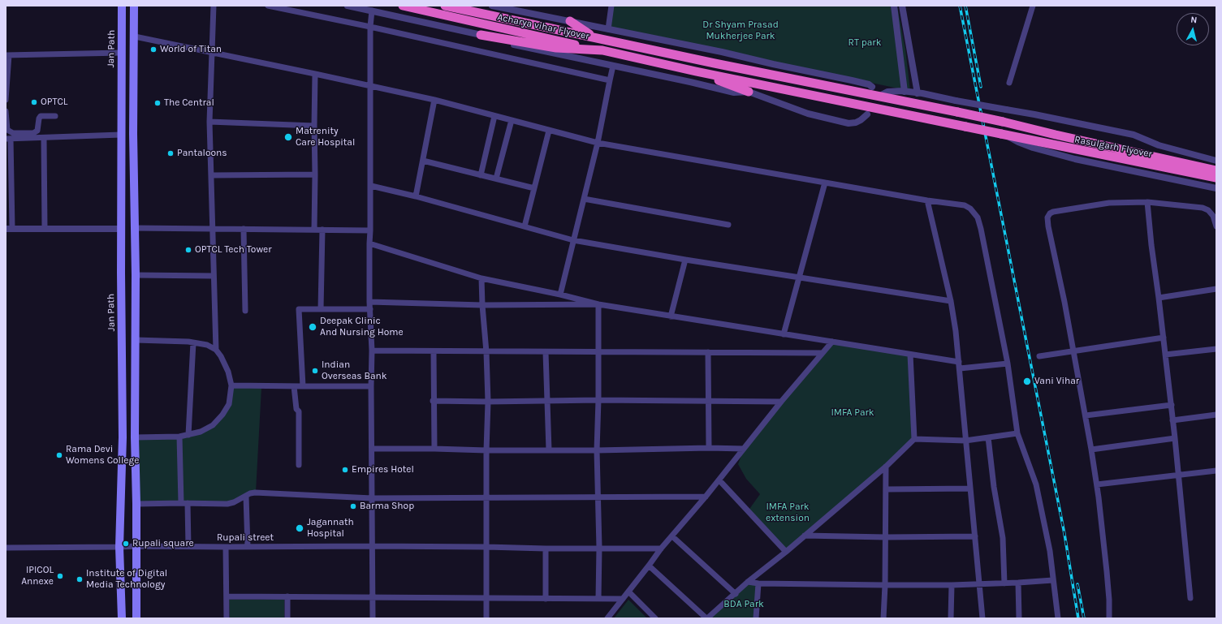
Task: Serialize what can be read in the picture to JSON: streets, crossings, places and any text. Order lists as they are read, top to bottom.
{
  "streets": {
    "highway": ["Acharya vihar Flyover", "Rasulgarh Flyover"],
    "main road": ["Jan Path"],
    "street": ["Rupali street"]
  },
  "crossings": [
    ["Acharya vihar Flyover", "Rasulgarh Flyover"],
    ["Jan Path", "Rupali street"]
  ],
  "parks": [
    "Dr Shyam Prasad Mukherjee Park",
    "RT park",
    "IMFA Park",
    "IMFA Park extension",
    "BDA Park"
  ],
  "places": [
    "World of Titan",
    "OPTCL",
    "The Central",
    "Matrenity Care Hospital",
    "Pantaloons",
    "OPTCL Tech Tower",
    "Deepak Clinic And Nursing Home",
    "Indian Overseas Bank",
    "Vani Vihar",
    "Rama Devi Womens College",
    "Empires Hotel",
    "Barma Shop",
    "Jagannath Hospital",
    "Rupali square",
    "IPICOL Annexe",
    "Institute of Digital Media Technology"
  ],
  "north": "top"
}
